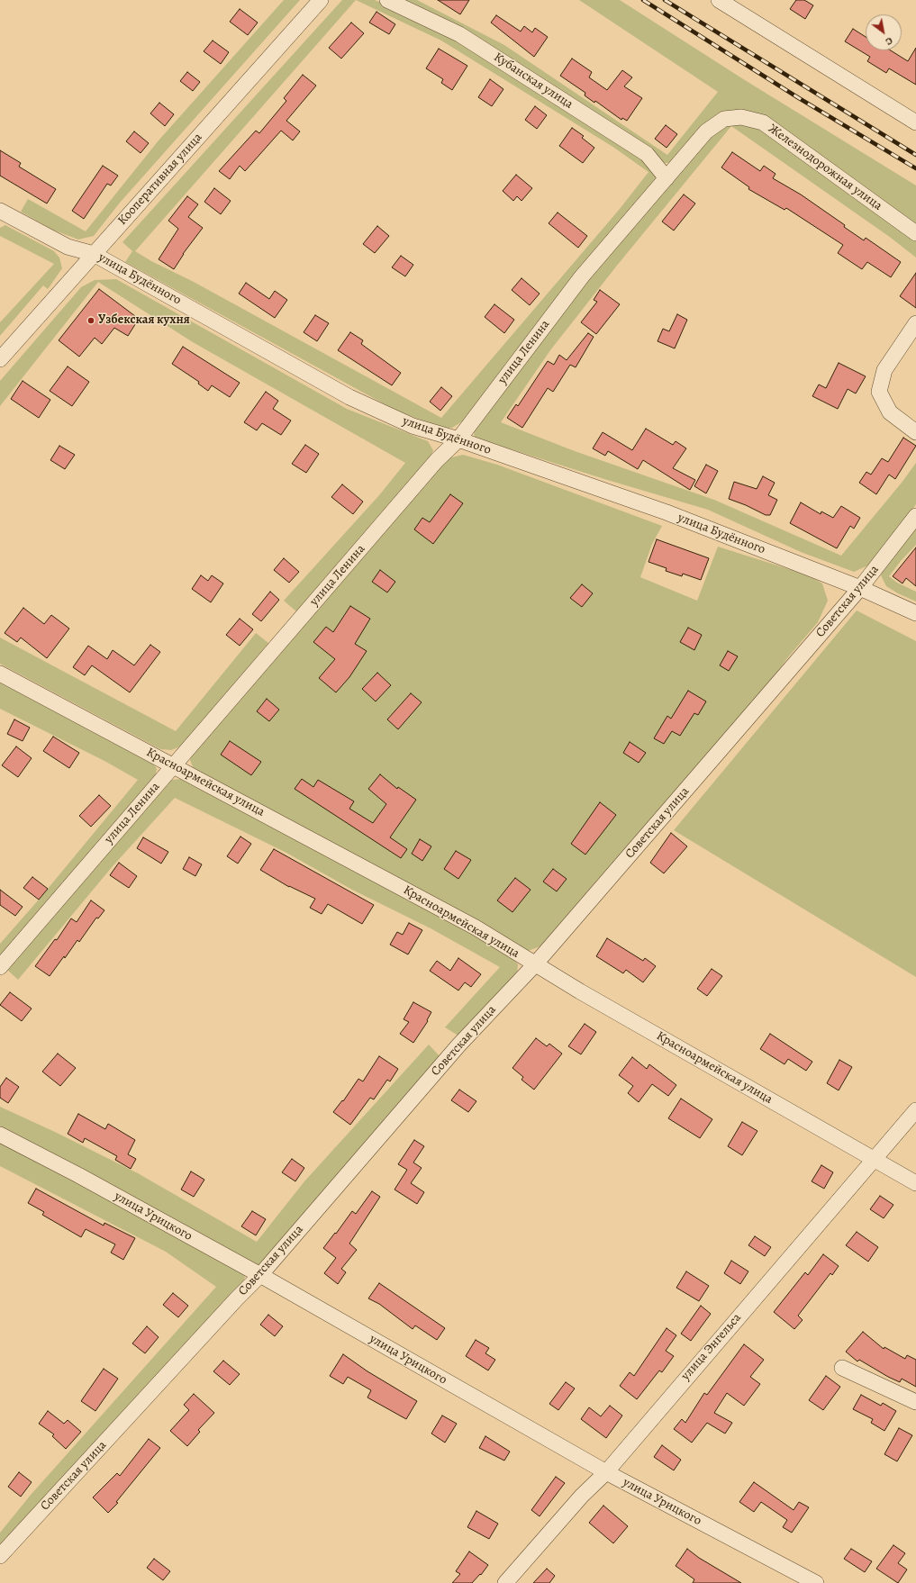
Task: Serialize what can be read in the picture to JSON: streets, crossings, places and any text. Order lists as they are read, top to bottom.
{
  "streets": {
    "street": [
      "Кубанская улица",
      "Железнодорожная улица",
      "Кооперативная улица",
      "улица Будённого",
      "улица Ленина",
      "Советская улица",
      "Красноармейская улица",
      "улица Урицкого",
      "улица Энгельса"
    ]
  },
  "crossings": [
    ["Кубанская улица", "Железнодорожная улица"],
    ["Кубанская улица", "улица Ленина"],
    ["Железнодорожная улица", "улица Ленина"],
    ["Кооперативная улица", "улица Будённого"],
    ["улица Будённого", "улица Ленина"],
    ["улица Будённого", "Советская улица"],
    ["улица Ленина", "Красноармейская улица"],
    ["Советская улица", "Красноармейская улица"],
    ["Советская улица", "улица Урицкого"],
    ["Красноармейская улица", "улица Энгельса"],
    ["улица Урицкого", "улица Энгельса"]
  ],
  "places": ["Узбекская кухня"],
  "north": "bottom right"
}
